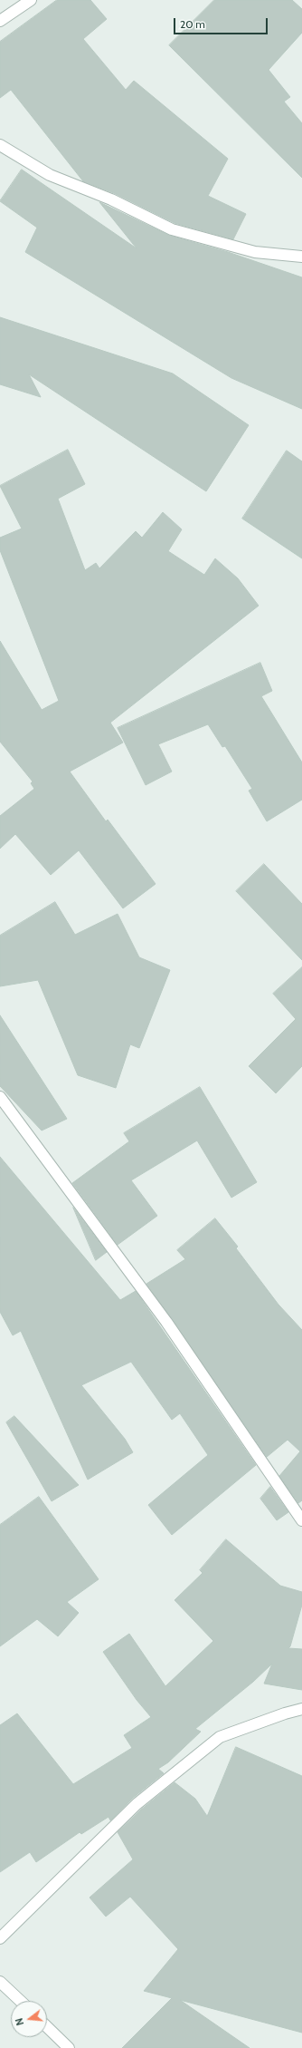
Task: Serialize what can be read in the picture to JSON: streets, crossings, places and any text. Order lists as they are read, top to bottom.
{
  "scale_bar": "20 m",
  "north": "left"
}
